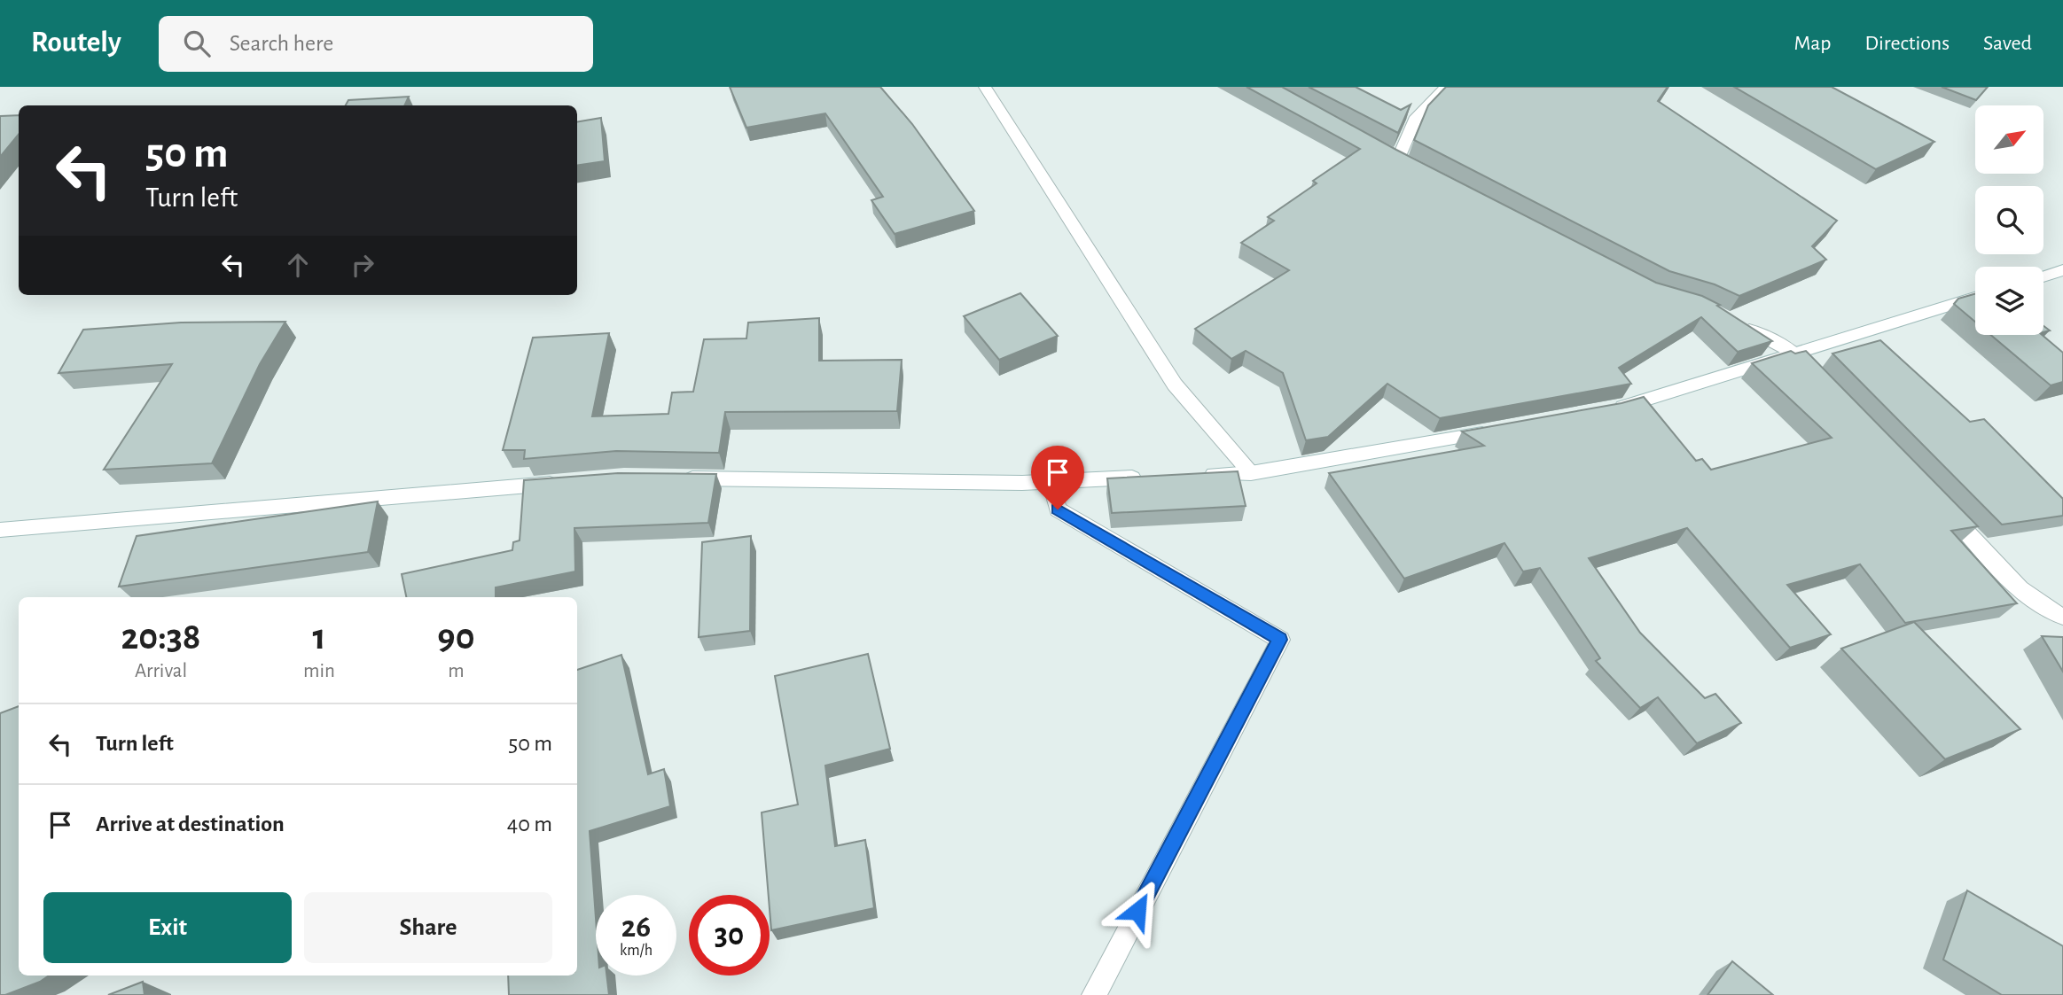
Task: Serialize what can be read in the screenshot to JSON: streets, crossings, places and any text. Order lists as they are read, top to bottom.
{
  "north": "top right",
  "page": {
    "header": "Routely",
    "search": "Search here",
    "nav": ["Map", "Directions", "Saved"],
    "turn": ["50 m", "Turn left"],
    "eta": [
      "20:38",
      "Arrival",
      "1",
      "min",
      "90",
      "m"
    ],
    "list": [
      {
        "name": "Turn left",
        "value": "50 m"
      },
      {
        "name": "Arrive at destination",
        "value": "40 m"
      }
    ],
    "buttons": ["Exit", "Share"],
    "speed": "26 km/h",
    "limit": "30"
  }
}
